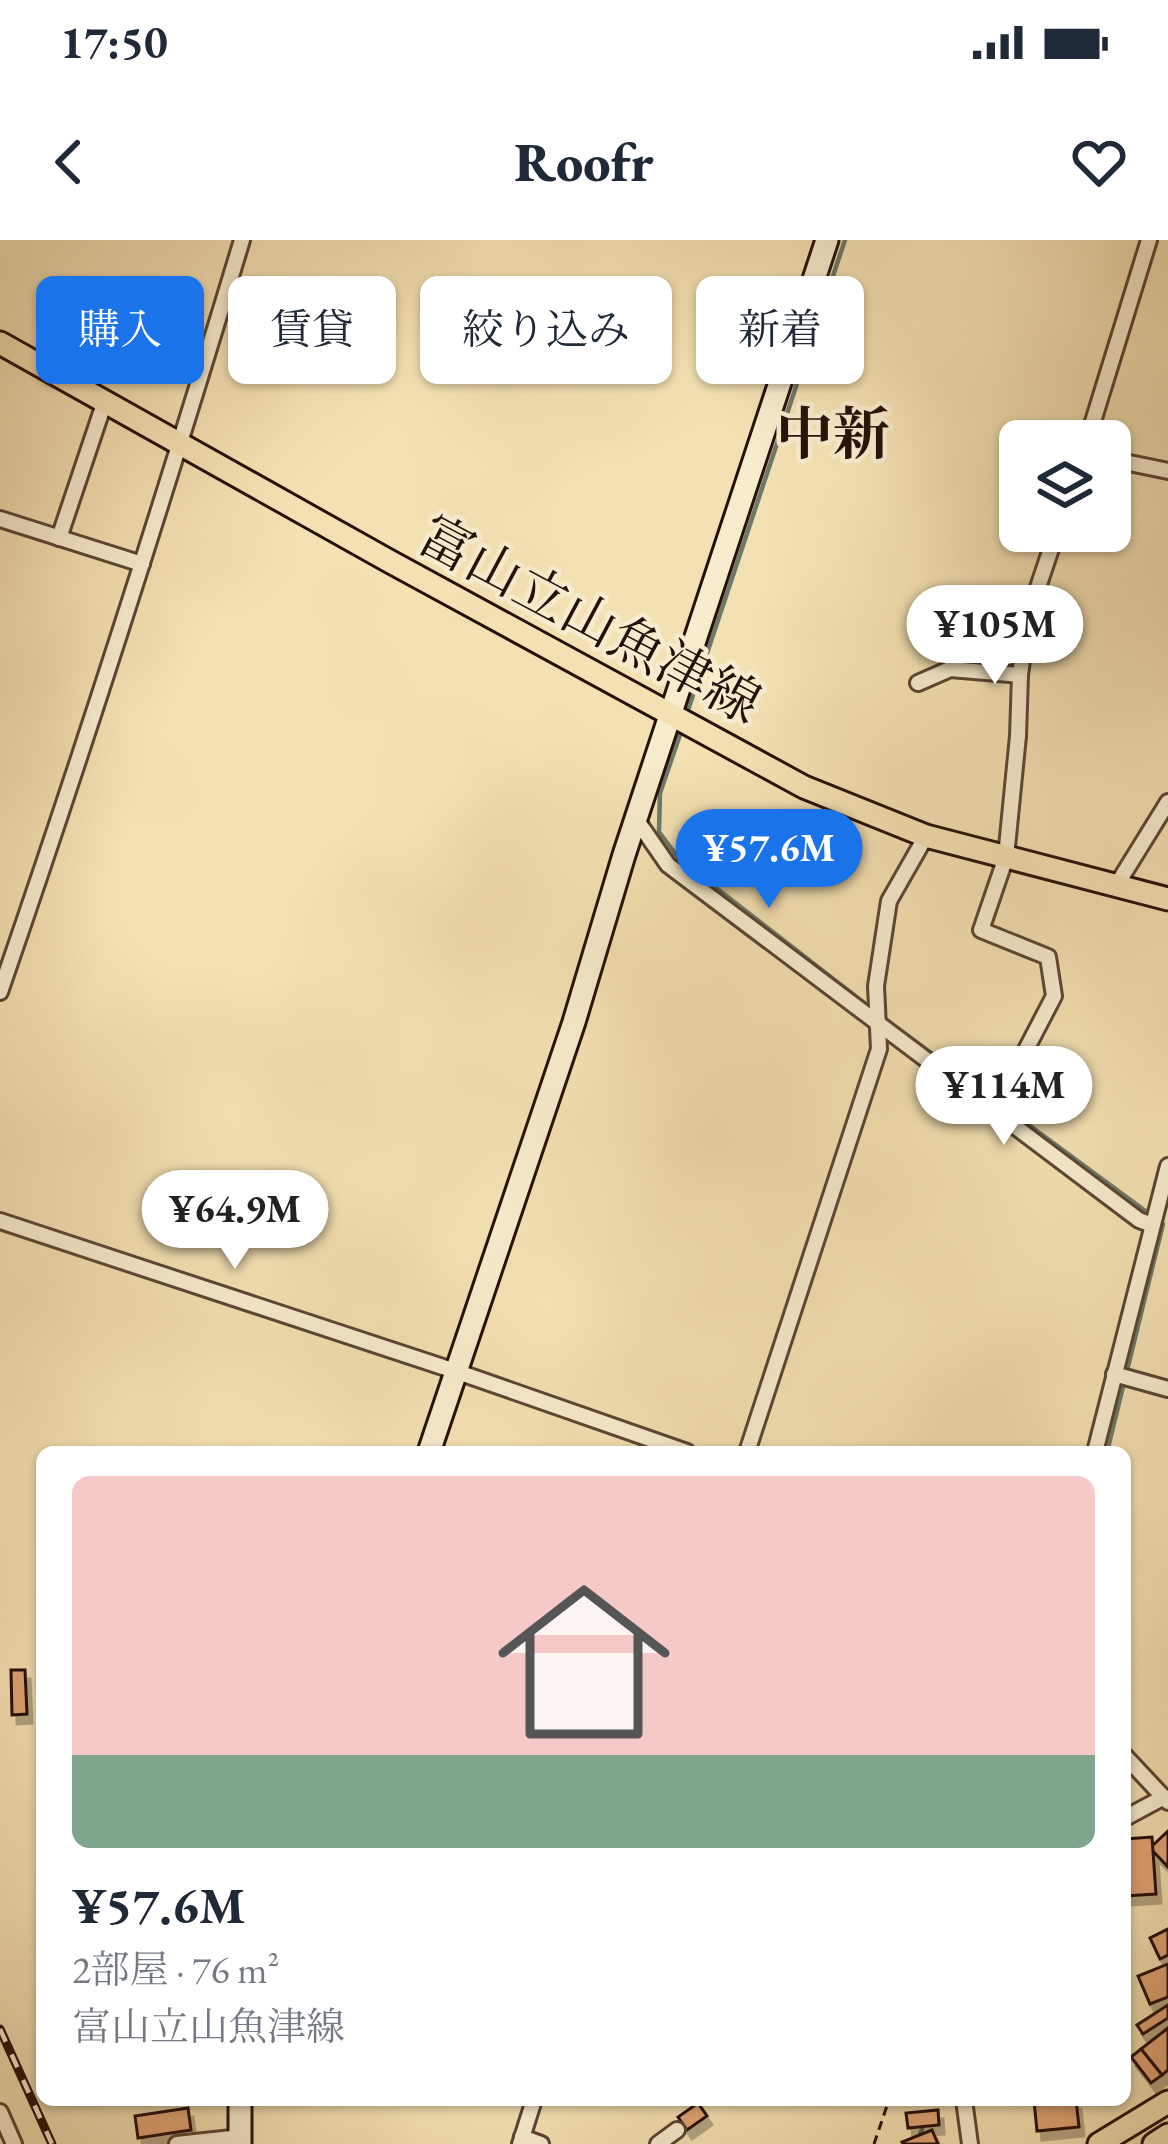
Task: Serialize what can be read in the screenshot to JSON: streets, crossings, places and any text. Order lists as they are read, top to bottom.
{
  "streets": {
    "main road": ["富山立山魚津線"]
  },
  "districts": ["中新"],
  "page": {
    "status": "17:50",
    "header": "Roofr",
    "chip": [
      "購入",
      "賃貸",
      "絞り込み",
      "新着"
    ],
    "price": [
      "¥105M",
      "¥57.6M",
      "¥114M",
      "¥64.9M"
    ],
    "list": [
      {
        "name": "¥57.6M",
        "note": "2部屋 · 76 m² · 富山立山魚津線"
      }
    ]
  }
}
